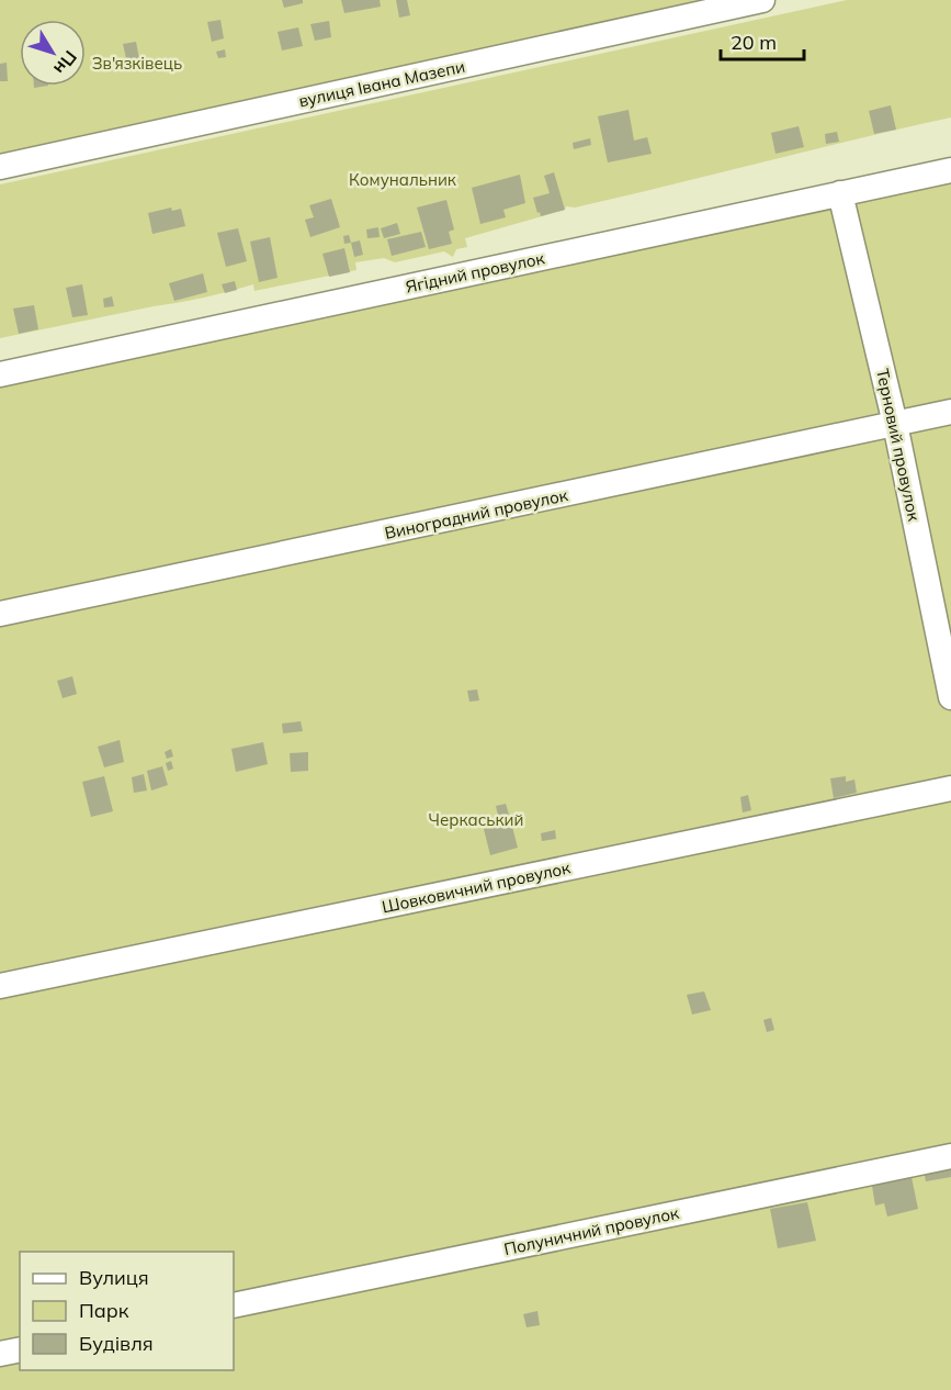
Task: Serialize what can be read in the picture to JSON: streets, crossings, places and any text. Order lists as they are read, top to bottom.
{
  "streets": {
    "street": [
      "вулиця Івана Мазепи",
      "Ягідний провулок",
      "Терновий провулок",
      "Виноградний провулок",
      "Шовковичний провулок",
      "Полуничний провулок"
    ]
  },
  "crossings": [
    ["Ягідний провулок", "Терновий провулок"],
    ["Терновий провулок", "Виноградний провулок"]
  ],
  "parks": ["Зв'язківець", "Комунальник", "Черкаський"],
  "legend": ["Вулиця", "Парк", "Будівля"],
  "scale_bar": "20 m",
  "north": "bottom right"
}
